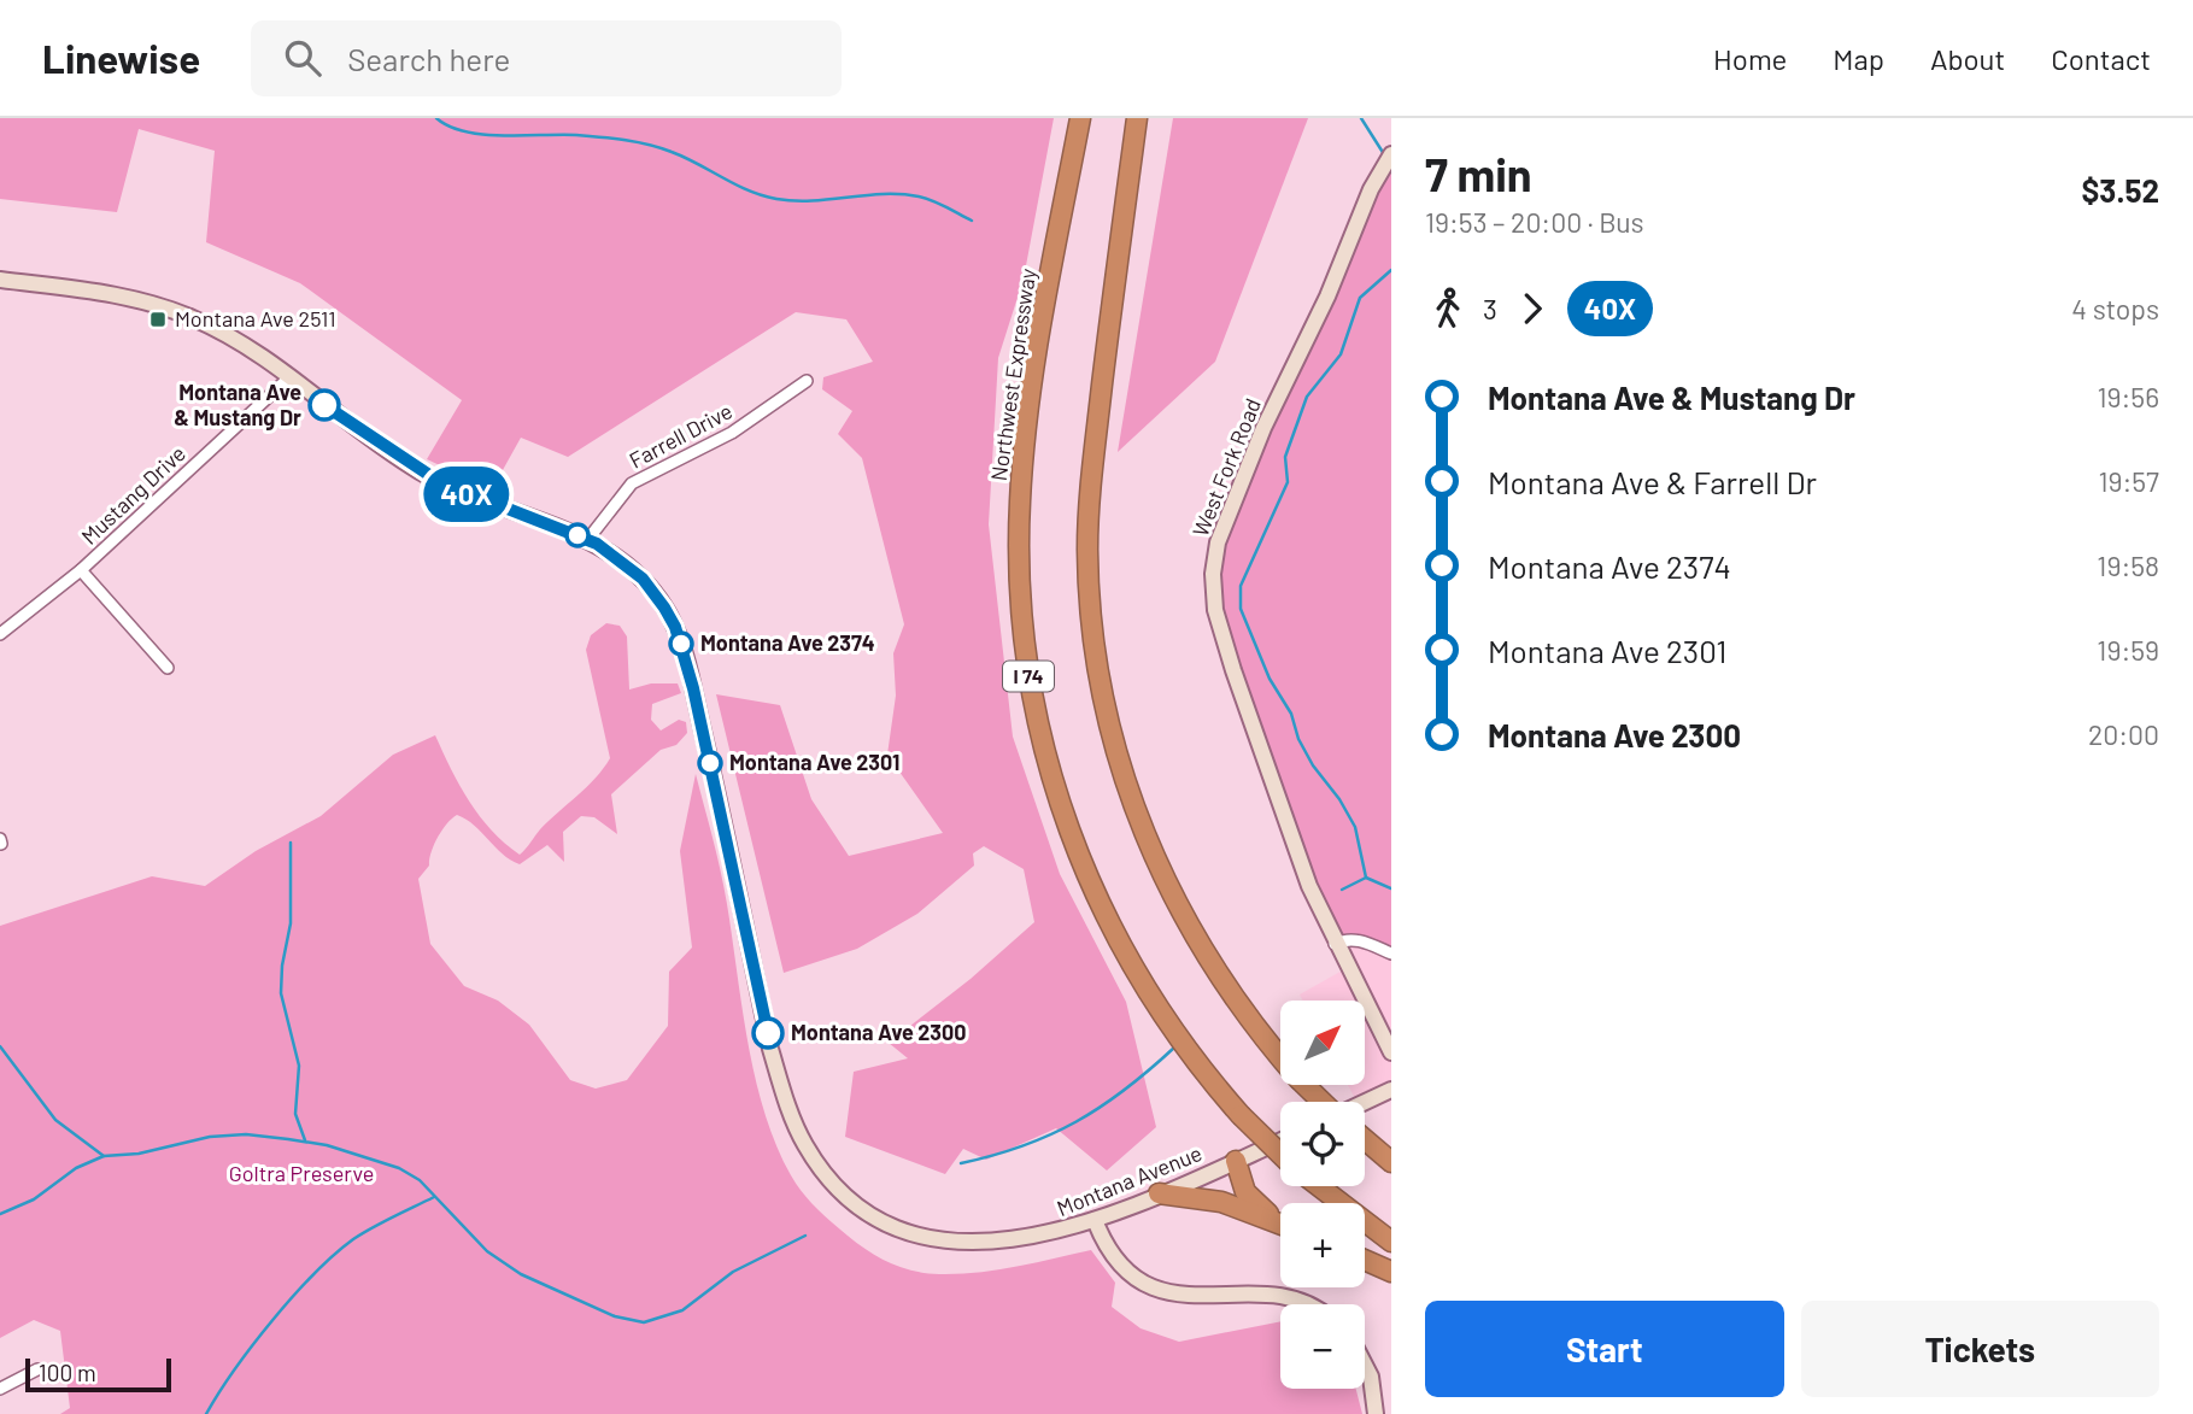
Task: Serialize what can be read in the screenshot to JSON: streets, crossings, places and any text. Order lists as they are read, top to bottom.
{
  "streets": {
    "highway": ["Northwest Expressway", "I 74"],
    "street": [
      "Farrell Drive",
      "West Fork Road",
      "Mustang Drive",
      "Montana Avenue"
    ]
  },
  "crossings": [
    ["Farrell Drive", "Montana Avenue"],
    ["Mustang Drive", "Montana Avenue"]
  ],
  "parks": ["Goltra Preserve"],
  "places": {
    "transit": ["Montana Ave 2511"],
    "other": [
      "Montana Ave & Mustang Dr",
      "Montana Ave 2374",
      "Montana Ave 2301",
      "Montana Ave 2300"
    ]
  },
  "lines": ["bus line 40X"],
  "scale_bar": "100 m",
  "north": "top right",
  "page": {
    "header": "Linewise",
    "search": "Search here",
    "nav": [
      "Home",
      "Map",
      "About",
      "Contact"
    ],
    "on_map": "40X",
    "heading": ["7 min", "19:53 – 20:00 · Bus", "$3.52"],
    "legs": ["3", "40X", "4 stops"],
    "list": [
      {
        "name": "Montana Ave & Mustang Dr",
        "value": "19:56"
      },
      {
        "name": "Montana Ave & Farrell Dr",
        "value": "19:57"
      },
      {
        "name": "Montana Ave 2374",
        "value": "19:58"
      },
      {
        "name": "Montana Ave 2301",
        "value": "19:59"
      },
      {
        "name": "Montana Ave 2300",
        "value": "20:00"
      }
    ],
    "map_buttons": ["+", "−"],
    "buttons": ["Start", "Tickets"],
    "scale": "100 m"
  }
}
